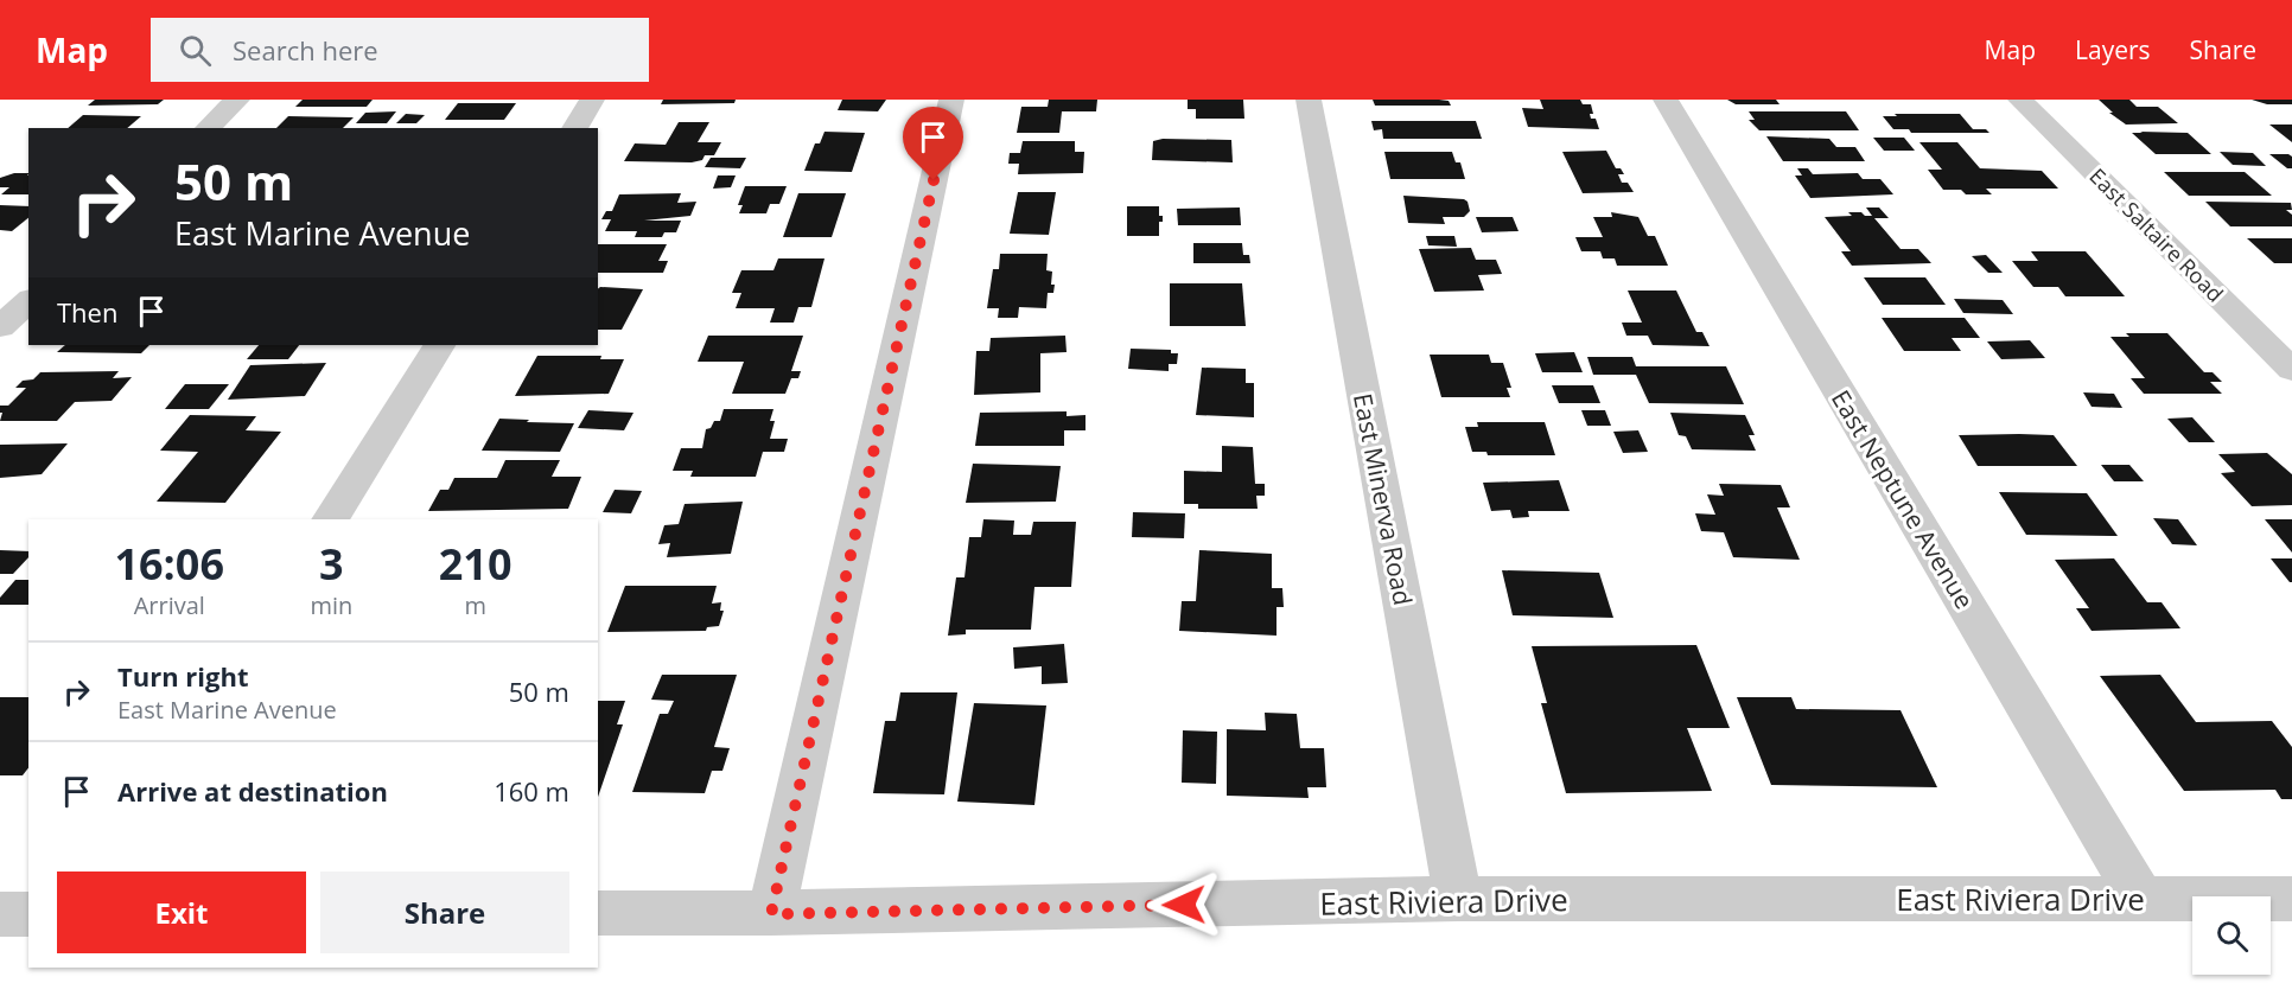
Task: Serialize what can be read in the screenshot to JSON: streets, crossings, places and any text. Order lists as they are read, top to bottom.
{
  "streets": {
    "street": [
      "East Saltaire Road",
      "East Minerva Road",
      "East Neptune Avenue",
      "East Riviera Drive"
    ]
  },
  "crossings": [
    ["East Minerva Road", "East Riviera Drive"],
    ["East Neptune Avenue", "East Riviera Drive"]
  ],
  "page": {
    "header": "Map",
    "search": "Search here",
    "nav": ["Map", "Layers", "Share"],
    "turn": ["50 m", "East Marine Avenue"],
    "then": "Then",
    "eta": [
      "16:06",
      "Arrival",
      "3",
      "min",
      "210",
      "m"
    ],
    "list": [
      {
        "name": "Turn right",
        "note": "East Marine Avenue",
        "value": "50 m"
      },
      {
        "name": "Arrive at destination",
        "value": "160 m"
      }
    ],
    "buttons": ["Exit", "Share"]
  }
}
